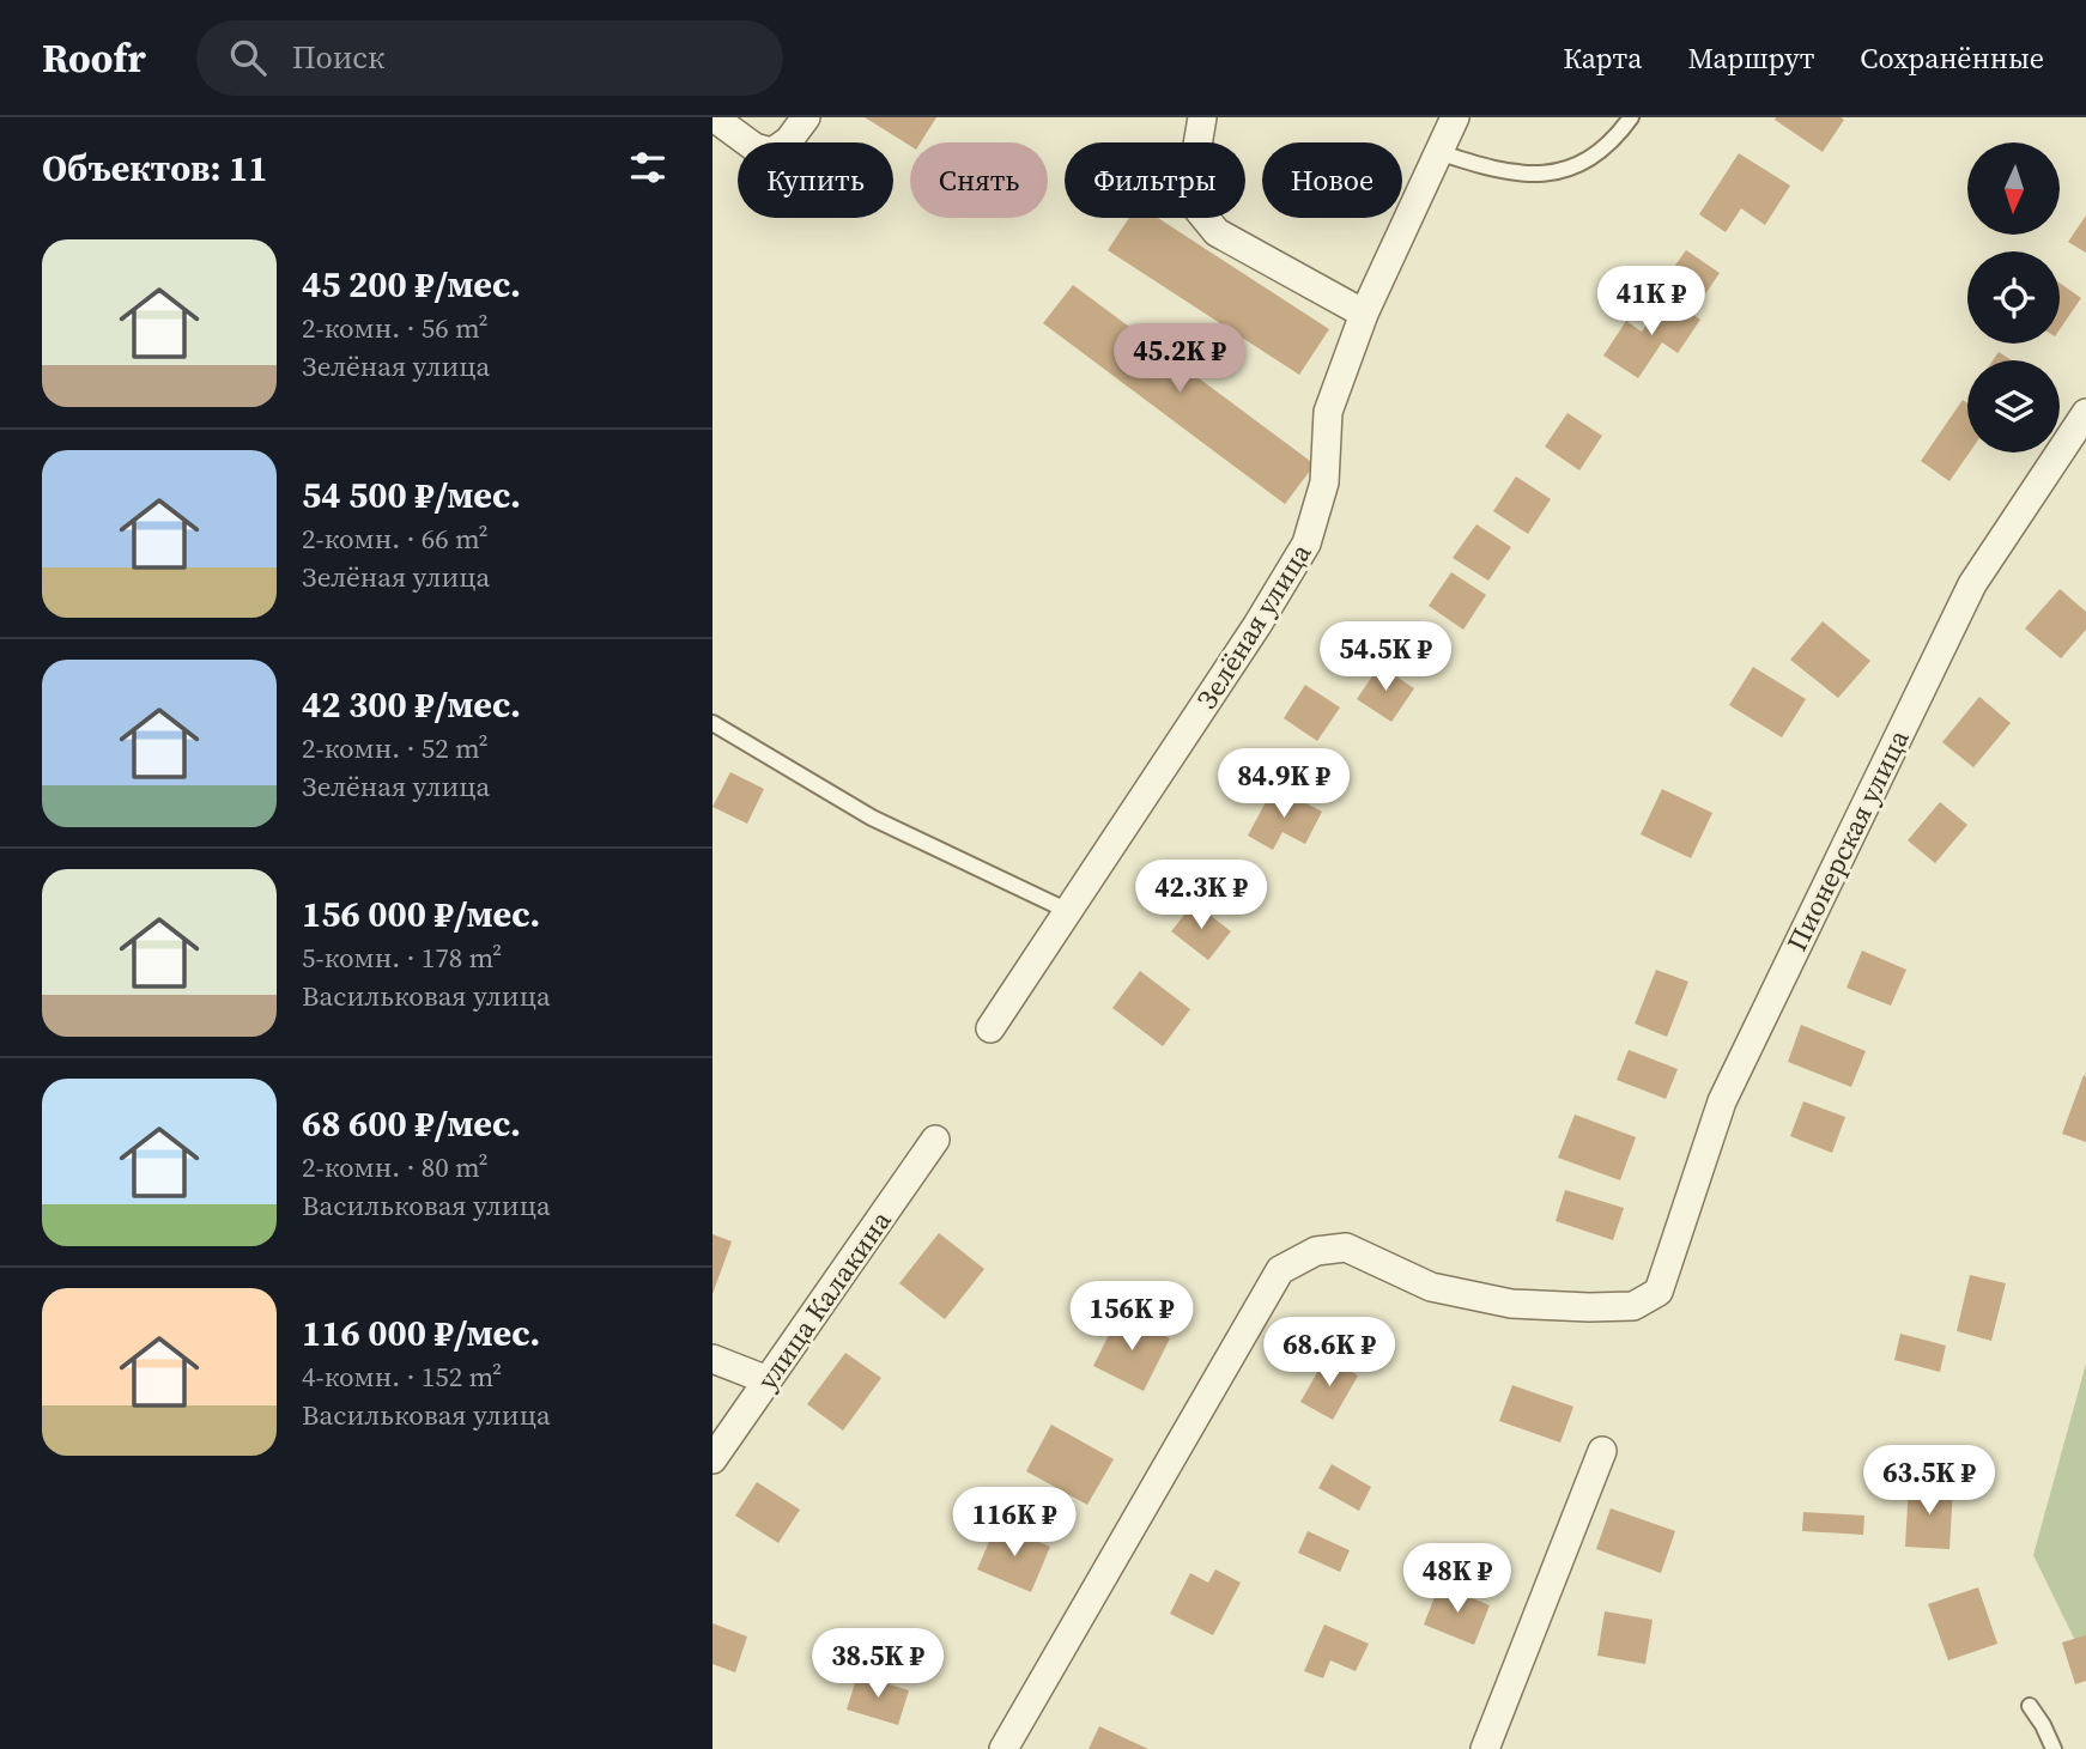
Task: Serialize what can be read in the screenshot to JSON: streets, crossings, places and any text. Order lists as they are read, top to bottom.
{
  "streets": {
    "street": ["Зелёная улица", "Пионерская улица", "улица Калакина"]
  },
  "north": "bottom",
  "page": {
    "header": "Roofr",
    "search": "Поиск",
    "nav": ["Карта", "Маршрут", "Сохранённые"],
    "heading": "Объектов: 11",
    "chip": [
      "Купить",
      "Снять",
      "Фильтры",
      "Новое"
    ],
    "list": [
      {
        "name": "45 200 ₽/мес.",
        "note": "2-комн. · 56 m² · Зелёная улица"
      },
      {
        "name": "54 500 ₽/мес.",
        "note": "2-комн. · 66 m² · Зелёная улица"
      },
      {
        "name": "42 300 ₽/мес.",
        "note": "2-комн. · 52 m² · Зелёная улица"
      },
      {
        "name": "156 000 ₽/мес.",
        "note": "5-комн. · 178 m² · Васильковая улица"
      },
      {
        "name": "68 600 ₽/мес.",
        "note": "2-комн. · 80 m² · Васильковая улица"
      },
      {
        "name": "116 000 ₽/мес.",
        "note": "4-комн. · 152 m² · Васильковая улица"
      }
    ],
    "price": [
      "41K ₽",
      "45.2K ₽",
      "54.5K ₽",
      "84.9K ₽",
      "42.3K ₽",
      "156K ₽",
      "68.6K ₽",
      "63.5K ₽",
      "116K ₽",
      "48K ₽",
      "38.5K ₽"
    ]
  }
}
